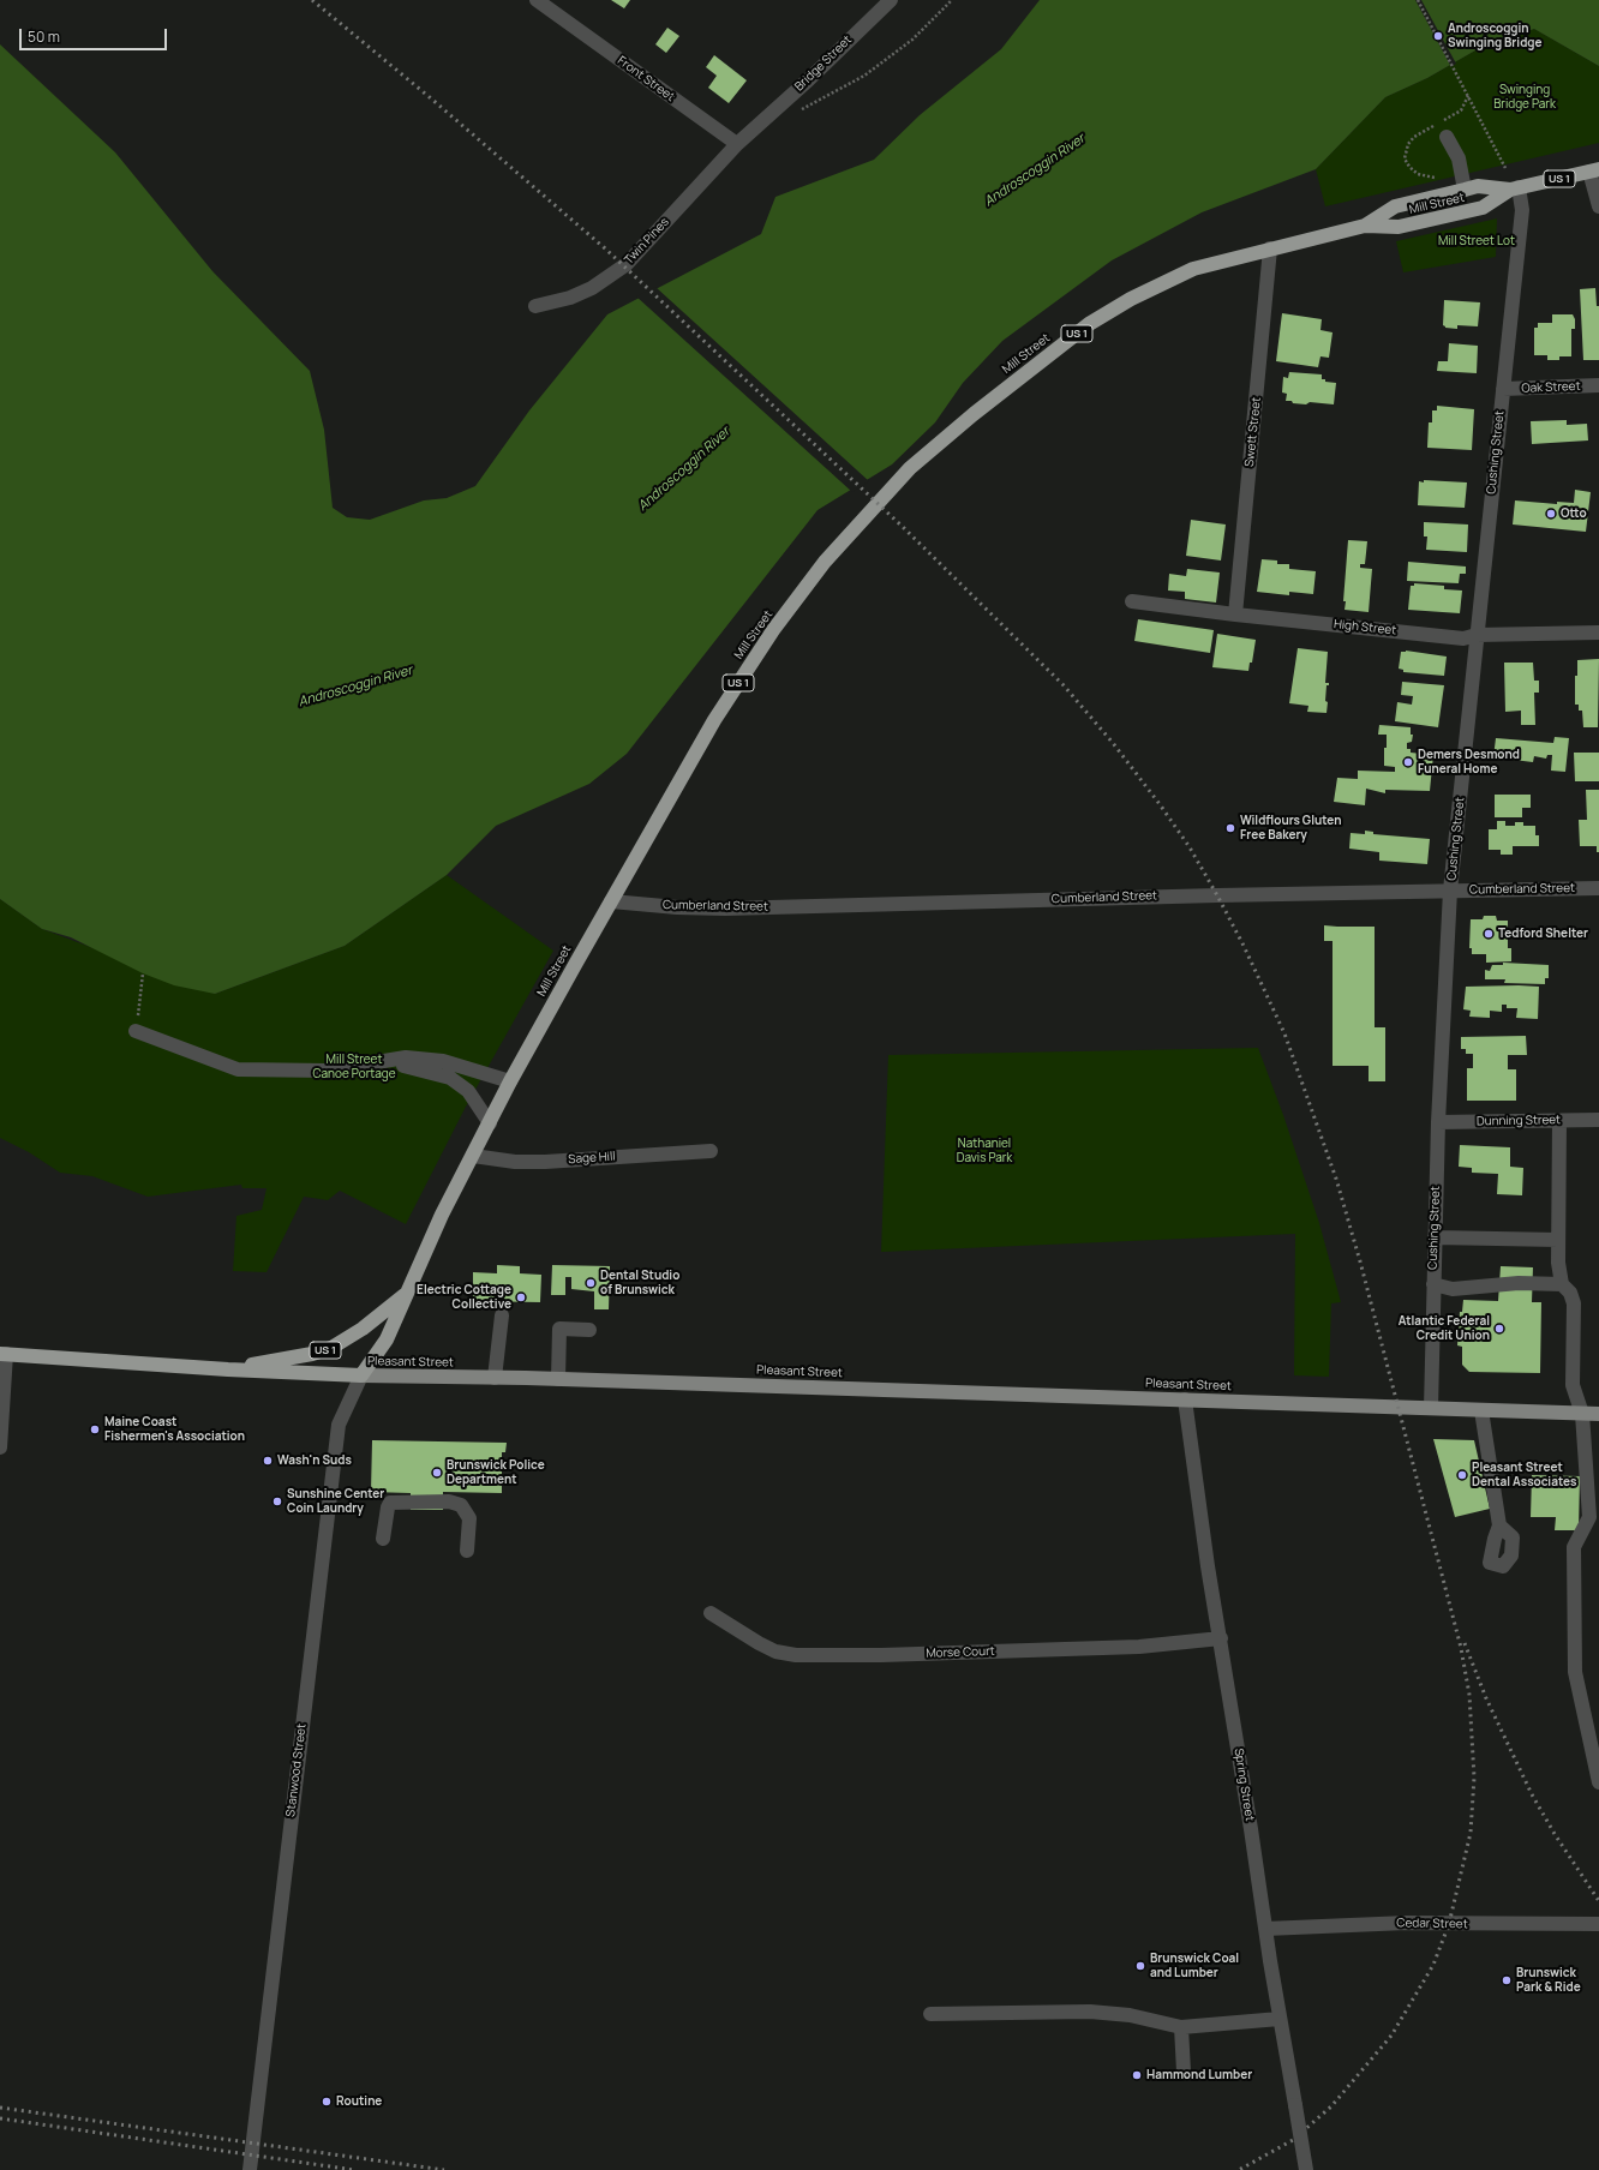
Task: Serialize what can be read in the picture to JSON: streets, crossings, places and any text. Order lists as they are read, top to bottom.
{
  "streets": {
    "highway": ["US 1", "Mill Street", "Pleasant Street"],
    "street": [
      "Bridge Street",
      "Front Street",
      "Twin Pines",
      "Oak Street",
      "Swett Street",
      "Cushing Street",
      "High Street",
      "Cumberland Street",
      "Dunning Street",
      "Sage Hill",
      "Morse Court",
      "Stanwood Street",
      "Spring Street",
      "Cedar Street"
    ]
  },
  "crossings": [
    ["Bridge Street", "Front Street"],
    ["Bridge Street", "Twin Pines"],
    ["Front Street", "Twin Pines"],
    ["US 1", "Mill Street"],
    ["US 1", "Pleasant Street"],
    ["Mill Street", "Swett Street"],
    ["Mill Street", "Cushing Street"],
    ["Mill Street", "Cumberland Street"],
    ["Mill Street", "Sage Hill"],
    ["Mill Street", "Pleasant Street"],
    ["Mill Street", "Stanwood Street"],
    ["Oak Street", "Cushing Street"],
    ["Swett Street", "High Street"],
    ["Cushing Street", "High Street"],
    ["Cushing Street", "Cumberland Street"],
    ["Cushing Street", "Dunning Street"],
    ["Cushing Street", "Pleasant Street"],
    ["Pleasant Street", "Stanwood Street"],
    ["Pleasant Street", "Spring Street"],
    ["Morse Court", "Spring Street"],
    ["Spring Street", "Cedar Street"]
  ],
  "water": ["Androscoggin River"],
  "parks": [
    "Swinging Bridge Park",
    "Mill Street Lot",
    "Mill Street Canoe Portage",
    "Nathaniel Davis Park"
  ],
  "places": [
    "Androscoggin Swinging Bridge",
    "Otto",
    "Demers Desmond Funeral Home",
    "Wildflours Gluten Free Bakery",
    "Tedford Shelter",
    "Dental Studio of Brunswick",
    "Electric Cottage Collective",
    "Atlantic Federal Credit Union",
    "Maine Coast Fishermen's Association",
    "Wash'n Suds",
    "Brunswick Police Department",
    "Pleasant Street Dental Associates",
    "Sunshine Center Coin Laundry",
    "Brunswick Coal and Lumber",
    "Brunswick Park & Ride",
    "Hammond Lumber",
    "Routine"
  ],
  "scale_bar": "50 m"
}
